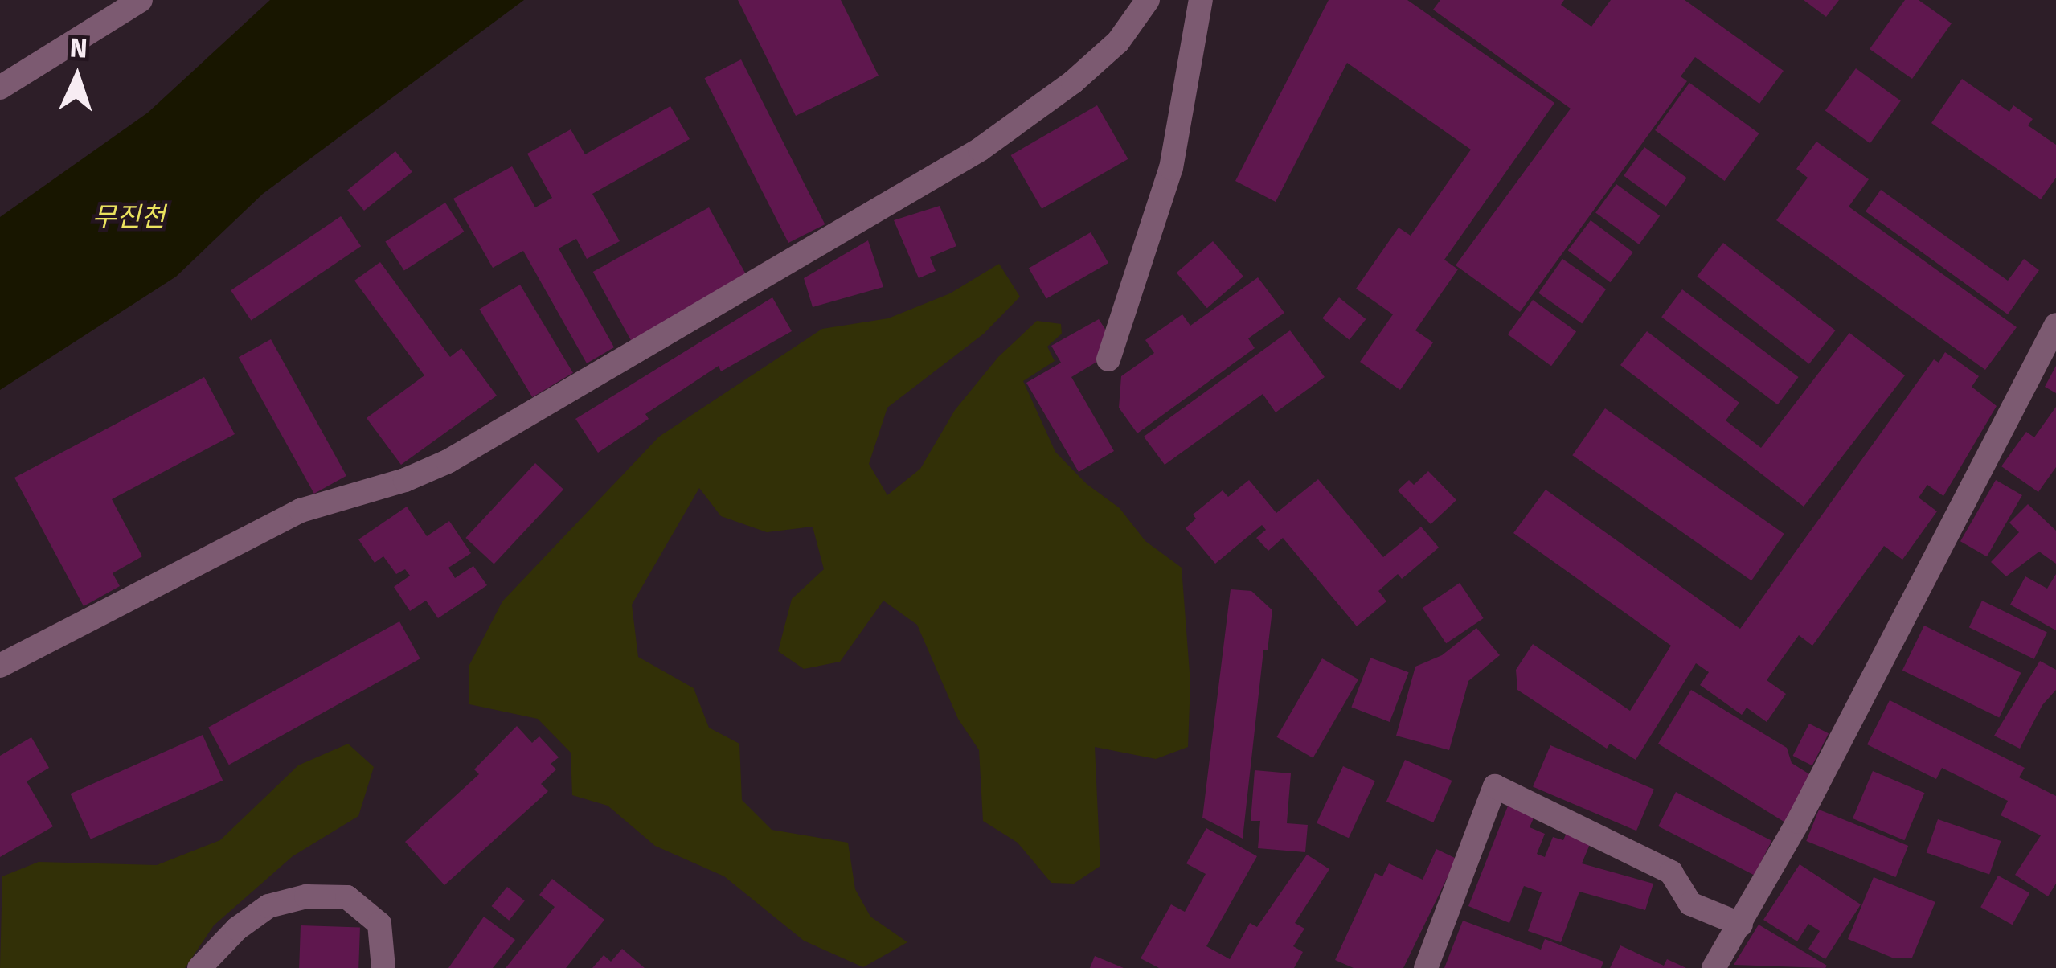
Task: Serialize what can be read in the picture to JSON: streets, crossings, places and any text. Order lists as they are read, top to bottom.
{
  "water": ["무진천"],
  "north": "top"
}
